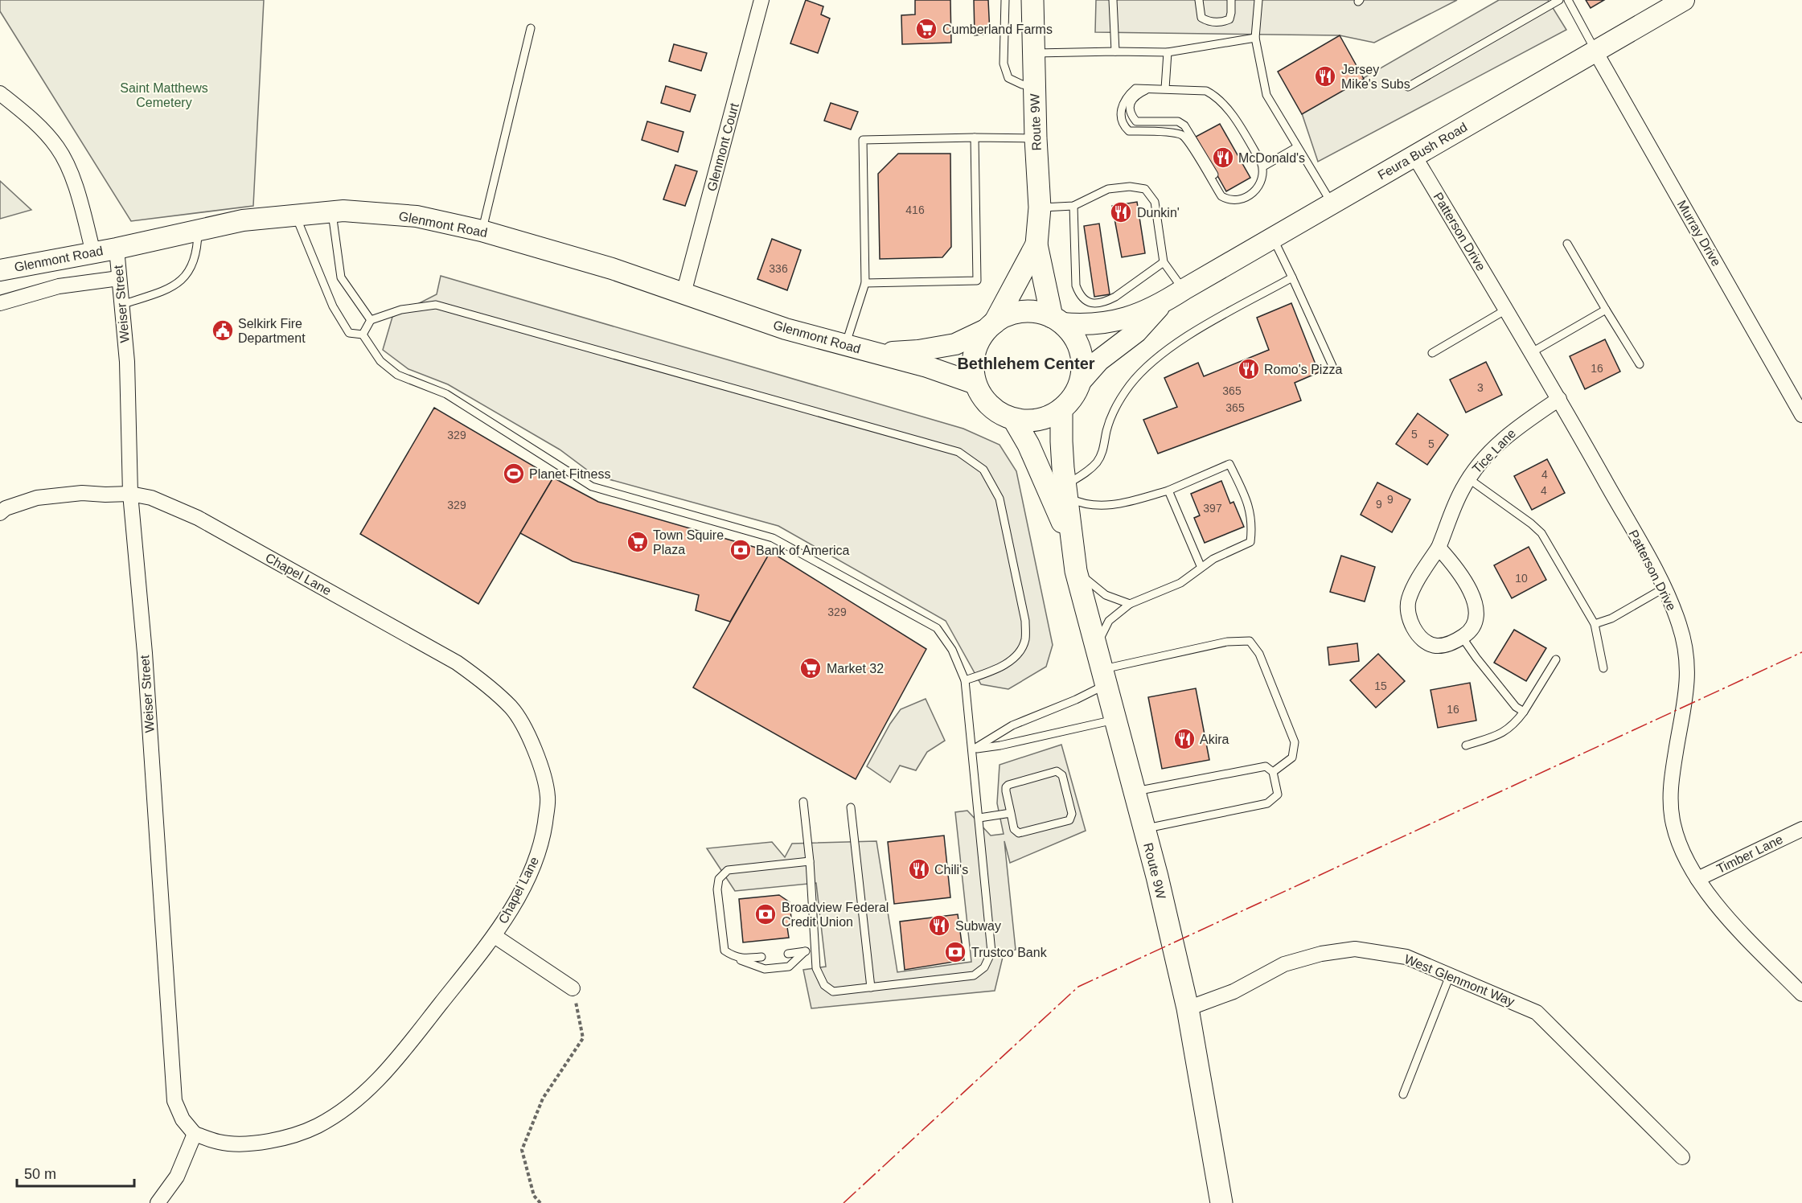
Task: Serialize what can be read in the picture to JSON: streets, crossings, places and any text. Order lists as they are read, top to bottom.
{
  "streets": {
    "main road": ["Route 9W", "Feura Bush Road", "Glenmont Road"],
    "street": [
      "Glenmont Court",
      "Patterson Drive",
      "Murray Drive",
      "Weiser Street",
      "Tice Lane",
      "Chapel Lane",
      "Timber Lane",
      "West Glenmont Way"
    ]
  },
  "crossings": [
    ["Route 9W", "Feura Bush Road"],
    ["Route 9W", "Glenmont Road"],
    ["Route 9W", "West Glenmont Way"],
    ["Glenmont Court", "Glenmont Road"],
    ["Feura Bush Road", "Glenmont Road"],
    ["Feura Bush Road", "Patterson Drive"],
    ["Feura Bush Road", "Murray Drive"],
    ["Glenmont Road", "Weiser Street"],
    ["Patterson Drive", "Tice Lane"],
    ["Patterson Drive", "Timber Lane"],
    ["Weiser Street", "Chapel Lane"]
  ],
  "districts": ["Bethlehem Center"],
  "parks": ["Saint Matthews Cemetery"],
  "places": {
    "supermarket": ["Cumberland Farms", "Town Squire Plaza", "Market 32"],
    "restaurant": [
      "Jersey Mike's Subs",
      "McDonald's",
      "Dunkin'",
      "Romo's Pizza",
      "Akira",
      "Chili's",
      "Subway"
    ],
    "public building": ["Selkirk Fire Department"],
    "sports": ["Planet Fitness"],
    "bank": ["Bank of America", "Broadview Federal Credit Union", "Trustco Bank"]
  },
  "house_numbers": [
    "416",
    "336",
    "16",
    "3",
    "365",
    "365",
    "5",
    "329",
    "5",
    "4",
    "4",
    "9",
    "9",
    "329",
    "397",
    "10",
    "329",
    "15",
    "16"
  ],
  "scale_bar": "50 m"
}
